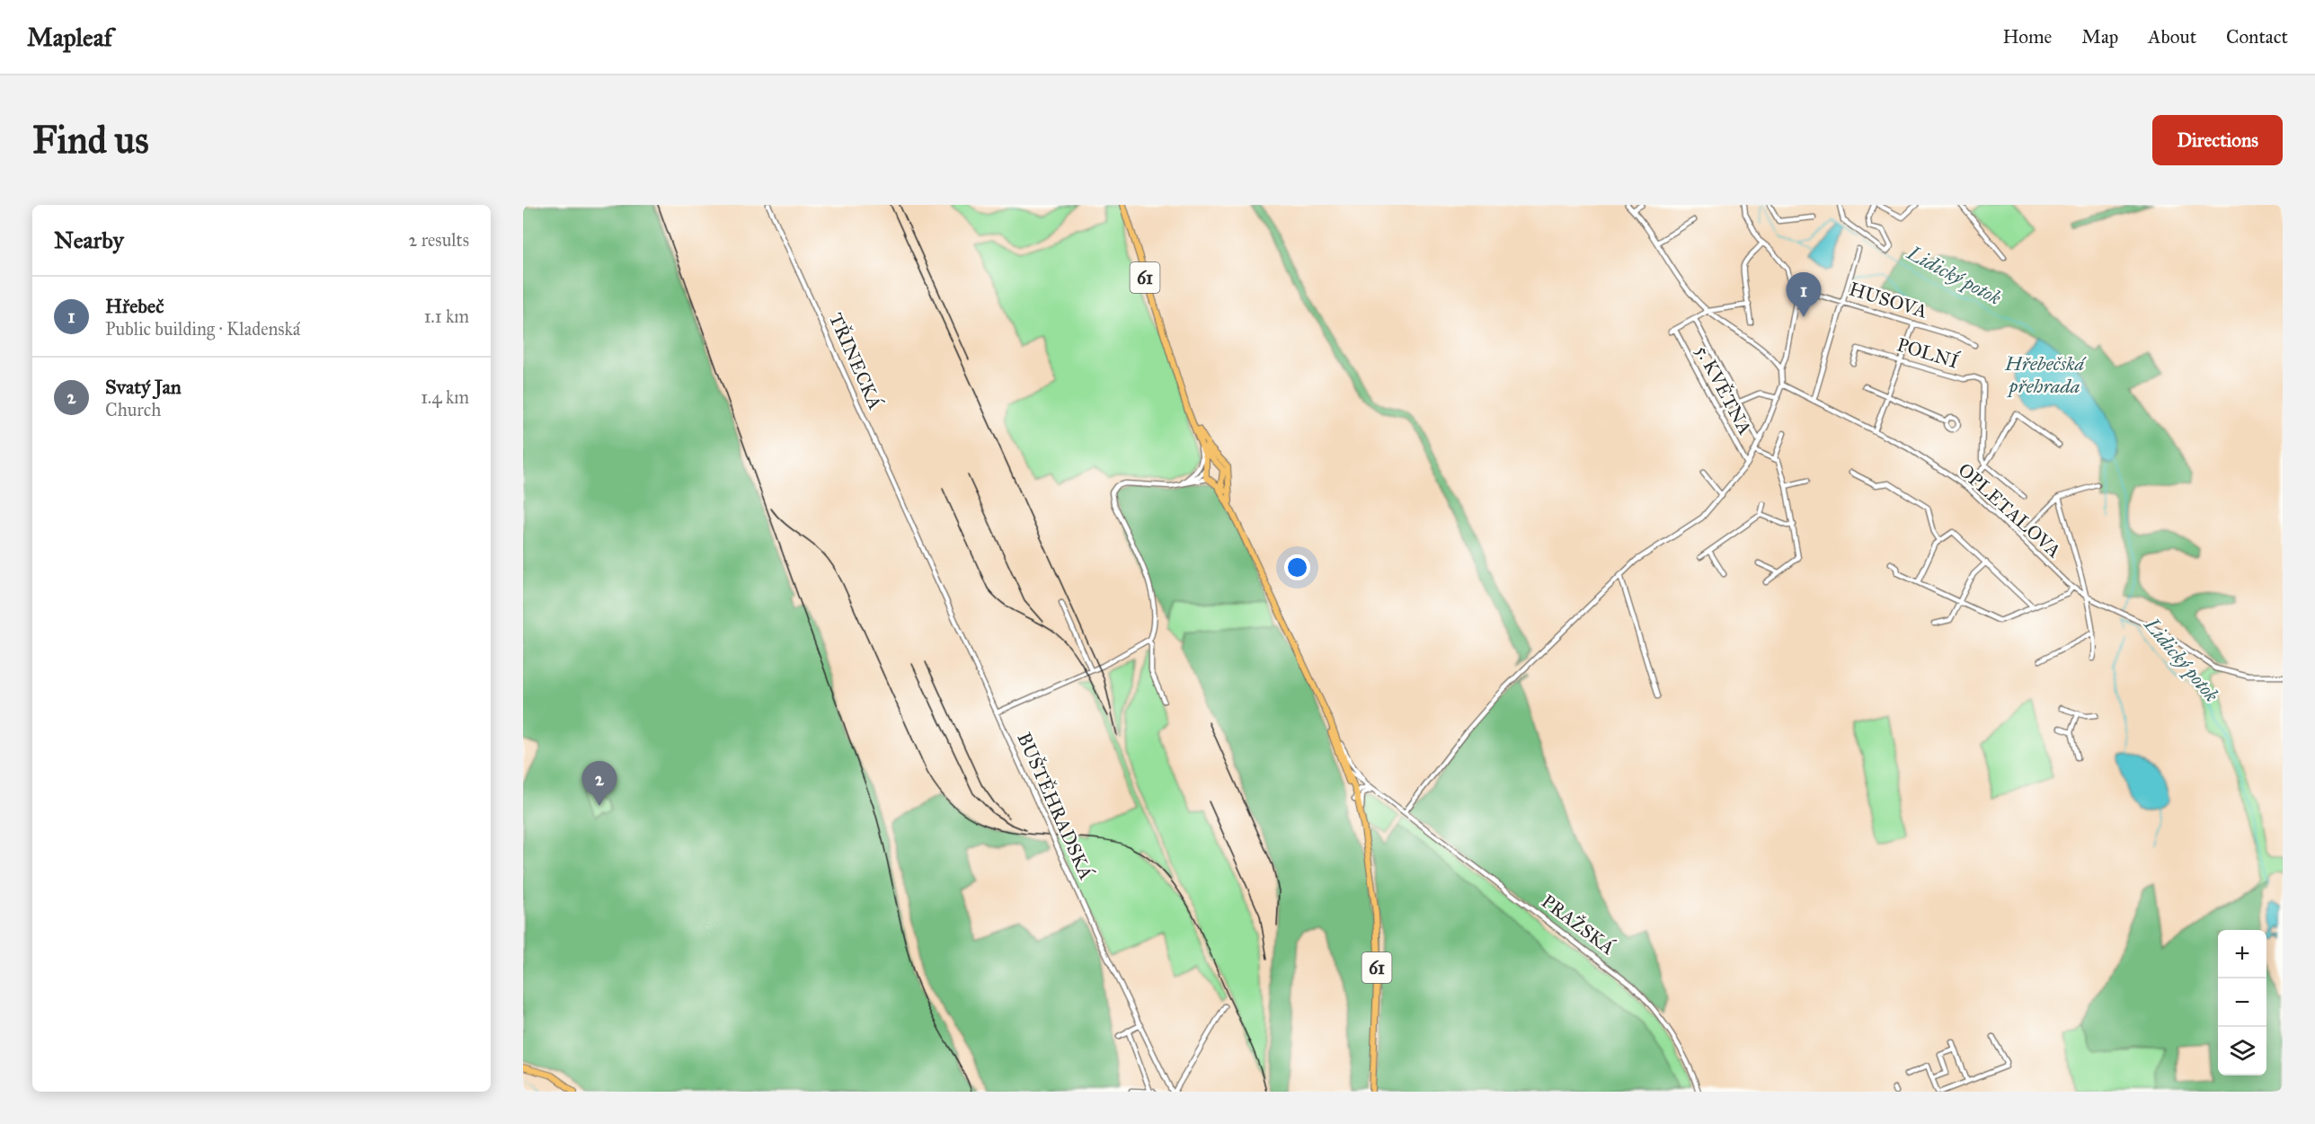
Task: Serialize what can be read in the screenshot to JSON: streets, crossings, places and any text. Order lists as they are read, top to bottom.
{
  "streets": {
    "main road": ["61"],
    "street": [
      "HUSOVA",
      "POLNÍ",
      "TŘINECKÁ",
      "5. KVĚTNA",
      "OPLETALOVA",
      "BUŠTĚHRADSKÁ",
      "PRAŽSKÁ"
    ]
  },
  "crossings": [
    ["TŘINECKÁ", "BUŠTĚHRADSKÁ"]
  ],
  "water": ["Lidický potok", "Hřebečská přehrada"],
  "page": {
    "header": "Mapleaf",
    "nav": [
      "Home",
      "Map",
      "About",
      "Contact"
    ],
    "buttons": "Directions",
    "title": "Find us",
    "heading": ["Nearby", "2 results"],
    "pins": ["1", "2"],
    "list": [
      {
        "mark": "1",
        "name": "Hřebeč",
        "note": "Public building · Kladenská",
        "value": "1.1 km"
      },
      {
        "mark": "2",
        "name": "Svatý Jan",
        "note": "Church",
        "value": "1.4 km"
      }
    ],
    "map_buttons": ["+", "−"]
  }
}
